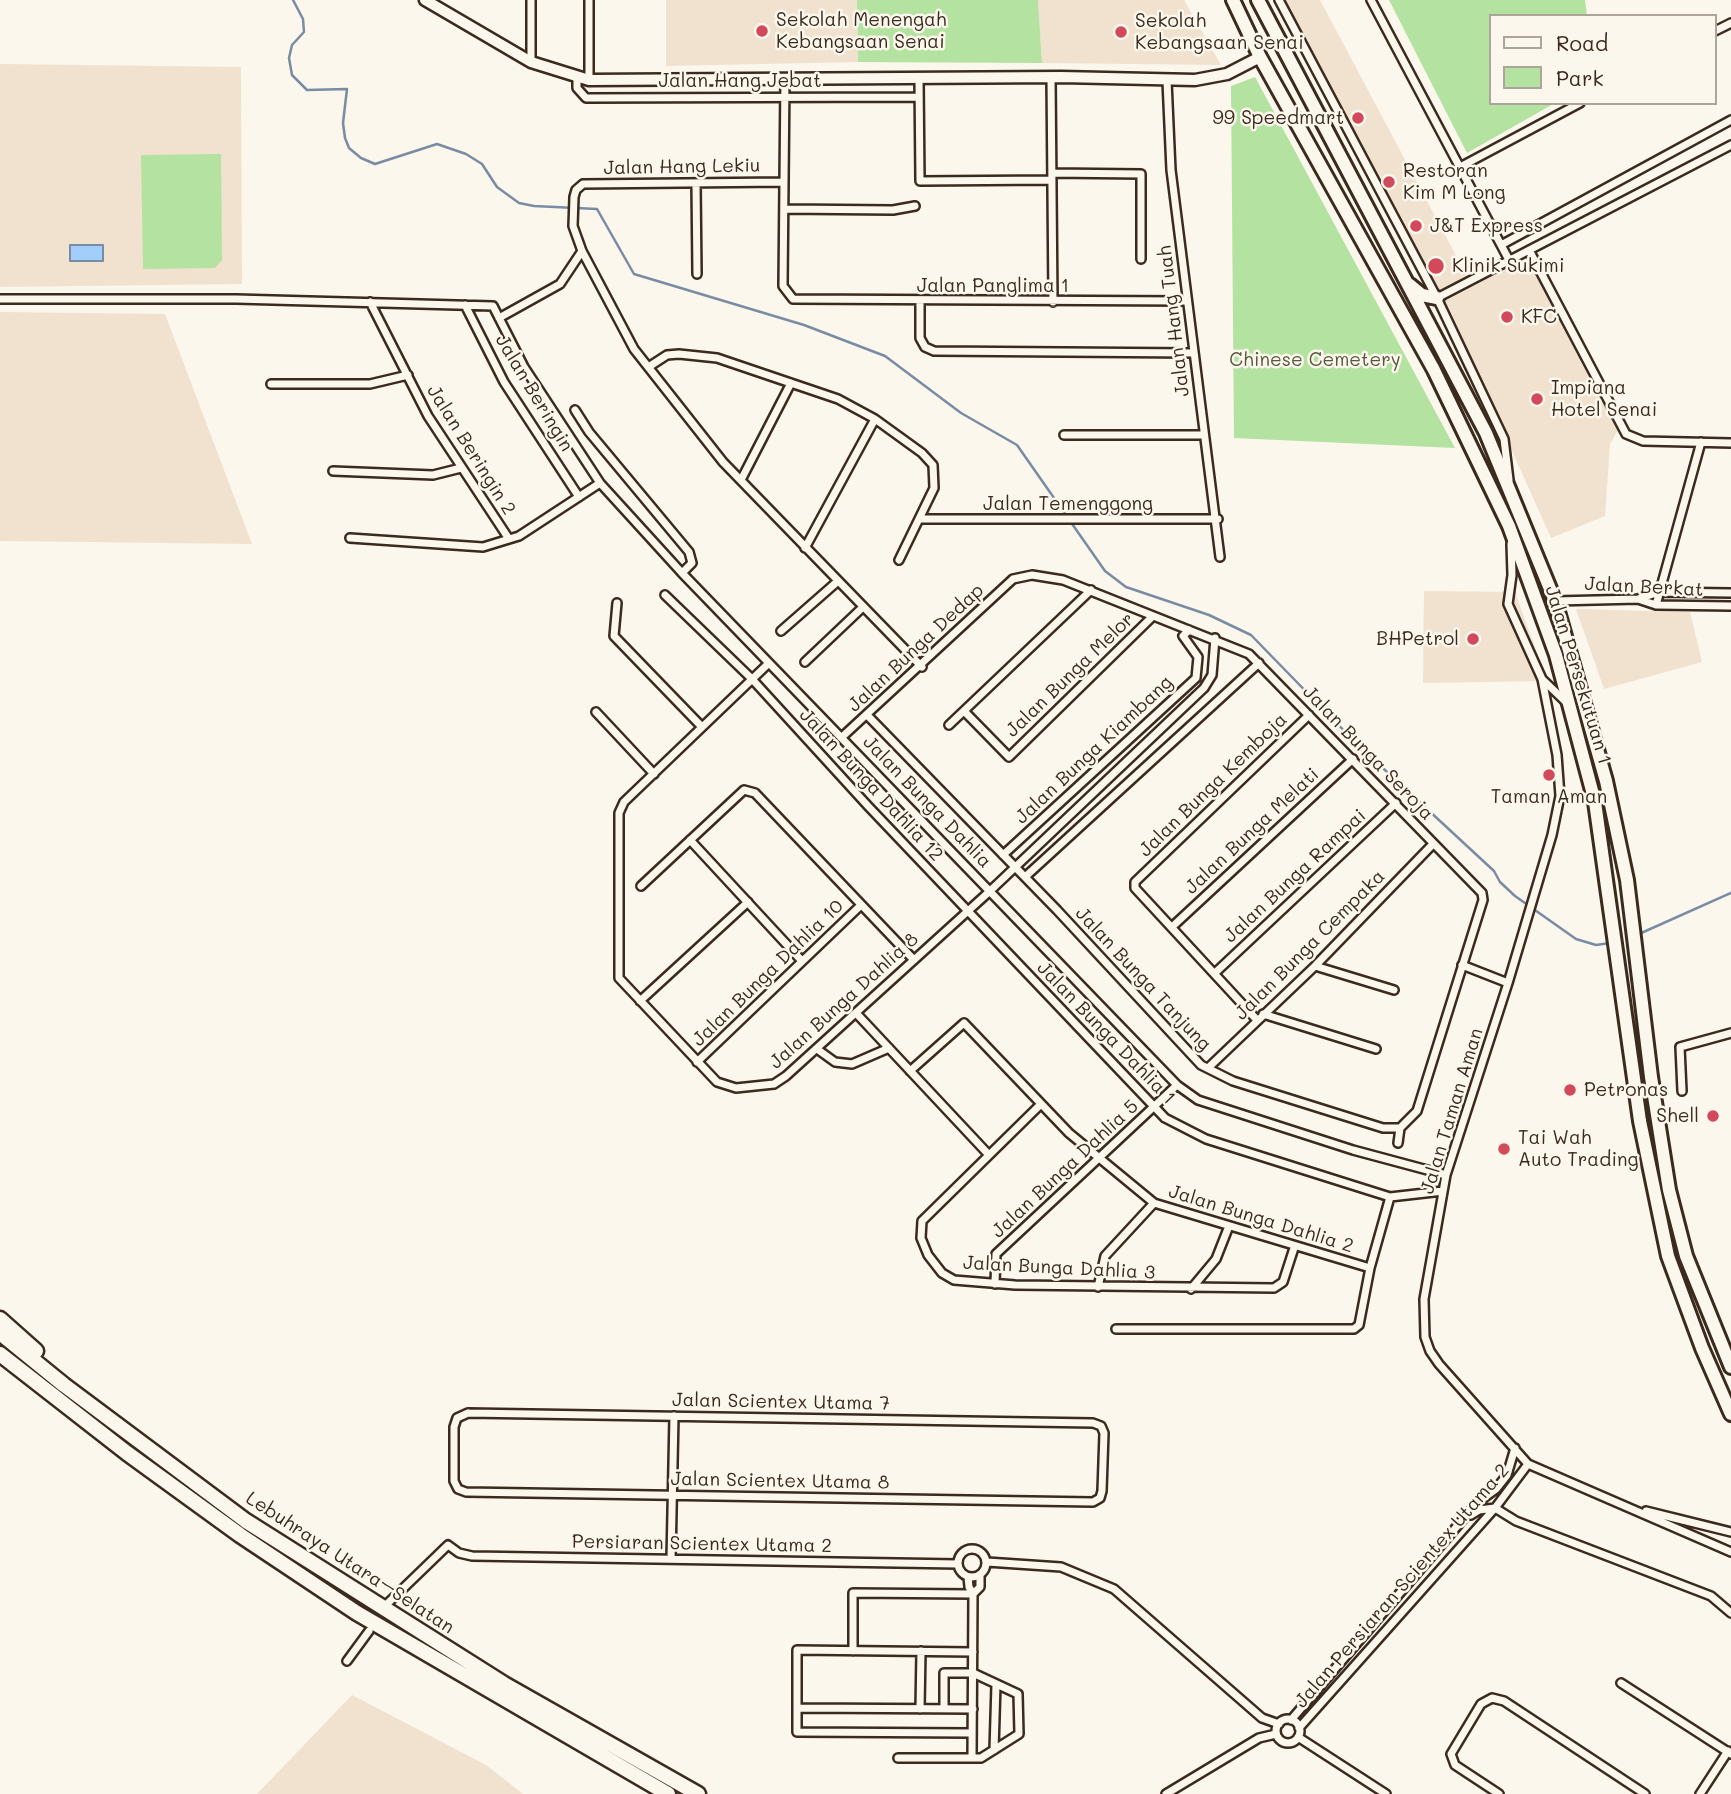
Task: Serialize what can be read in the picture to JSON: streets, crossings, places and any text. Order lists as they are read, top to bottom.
{
  "streets": {
    "highway": ["Jalan Persekutuan 1", "Lebuhraya Utara–Selatan"],
    "street": [
      "Jalan Hang Jebat",
      "Jalan Hang Lekiu",
      "Jalan Panglima 1",
      "Jalan Hang Tuah",
      "Jalan Beringin",
      "Jalan Beringin 2",
      "Jalan Temenggong",
      "Jalan Berkat",
      "Jalan Bunga Dedap",
      "Jalan Bunga Melor",
      "Jalan Bunga Kiambang",
      "Jalan Bunga Seroja",
      "Jalan Bunga Dahlia 12",
      "Jalan Bunga Kemboja",
      "Jalan Bunga Dahlia",
      "Jalan Bunga Melati",
      "Jalan Bunga Rampai",
      "Jalan Bunga Cempaka",
      "Jalan Bunga Dahlia 10",
      "Jalan Bunga Tanjung",
      "Jalan Bunga Dahlia 8",
      "Jalan Bunga Dahlia 1",
      "Jalan Taman Aman",
      "Jalan Bunga Dahlia 5",
      "Jalan Bunga Dahlia 2",
      "Jalan Bunga Dahlia 3",
      "Jalan Scientex Utama 7",
      "Jalan Scientex Utama 8",
      "Persiaran Scientex Utama 2",
      "Jalan Persiaran Scientex Utama 2"
    ]
  },
  "crossings": [
    ["Jalan Panglima 1", "Jalan Hang Tuah"],
    ["Jalan Hang Tuah", "Jalan Temenggong"],
    ["Jalan Beringin", "Jalan Bunga Dahlia"],
    ["Jalan Berkat", "Jalan Persekutuan 1"],
    ["Jalan Bunga Dedap", "Jalan Bunga Seroja"],
    ["Jalan Bunga Dedap", "Jalan Bunga Dahlia"],
    ["Jalan Bunga Dedap", "Jalan Bunga Tanjung"],
    ["Jalan Bunga Melor", "Jalan Bunga Seroja"],
    ["Jalan Bunga Kiambang", "Jalan Bunga Seroja"],
    ["Jalan Bunga Kiambang", "Jalan Bunga Tanjung"],
    ["Jalan Bunga Seroja", "Jalan Bunga Kemboja"],
    ["Jalan Bunga Seroja", "Jalan Bunga Melati"],
    ["Jalan Bunga Seroja", "Jalan Bunga Rampai"],
    ["Jalan Bunga Seroja", "Jalan Bunga Cempaka"],
    ["Jalan Bunga Seroja", "Jalan Bunga Tanjung"],
    ["Jalan Bunga Seroja", "Jalan Bunga Dahlia 8"],
    ["Jalan Bunga Dahlia 12", "Jalan Bunga Dahlia 8"],
    ["Jalan Bunga Dahlia 12", "Jalan Bunga Dahlia 1"],
    ["Jalan Bunga Kemboja", "Jalan Bunga Melati"],
    ["Jalan Bunga Dahlia", "Jalan Bunga Dahlia 8"],
    ["Jalan Bunga Dahlia", "Jalan Taman Aman"],
    ["Jalan Bunga Dahlia", "Jalan Bunga Dahlia 5"],
    ["Jalan Bunga Cempaka", "Jalan Bunga Tanjung"],
    ["Jalan Bunga Dahlia 10", "Jalan Bunga Dahlia 8"],
    ["Jalan Bunga Tanjung", "Jalan Bunga Dahlia 8"],
    ["Jalan Bunga Dahlia 8", "Jalan Bunga Dahlia 1"],
    ["Jalan Bunga Dahlia 1", "Jalan Taman Aman"],
    ["Jalan Bunga Dahlia 1", "Jalan Bunga Dahlia 5"],
    ["Jalan Taman Aman", "Jalan Persiaran Scientex Utama 2"],
    ["Jalan Bunga Dahlia 5", "Jalan Bunga Dahlia 2"],
    ["Jalan Bunga Dahlia 5", "Jalan Bunga Dahlia 3"],
    ["Jalan Bunga Dahlia 2", "Jalan Bunga Dahlia 3"],
    ["Jalan Scientex Utama 7", "Jalan Scientex Utama 8"]
  ],
  "parks": ["Chinese Cemetery"],
  "places": [
    "Sekolah Menengah Kebangsaan Senai",
    "Sekolah Kebangsaan Senai",
    "99 Speedmart",
    "Restoran Kim M Long",
    "J&T Express",
    "Klinik Sukimi",
    "KFC",
    "Impiana Hotel Senai",
    "BHPetrol",
    "Taman Aman",
    "Petronas",
    "Shell",
    "Tai Wah Auto Trading"
  ],
  "legend": ["Road", "Park"]
}
